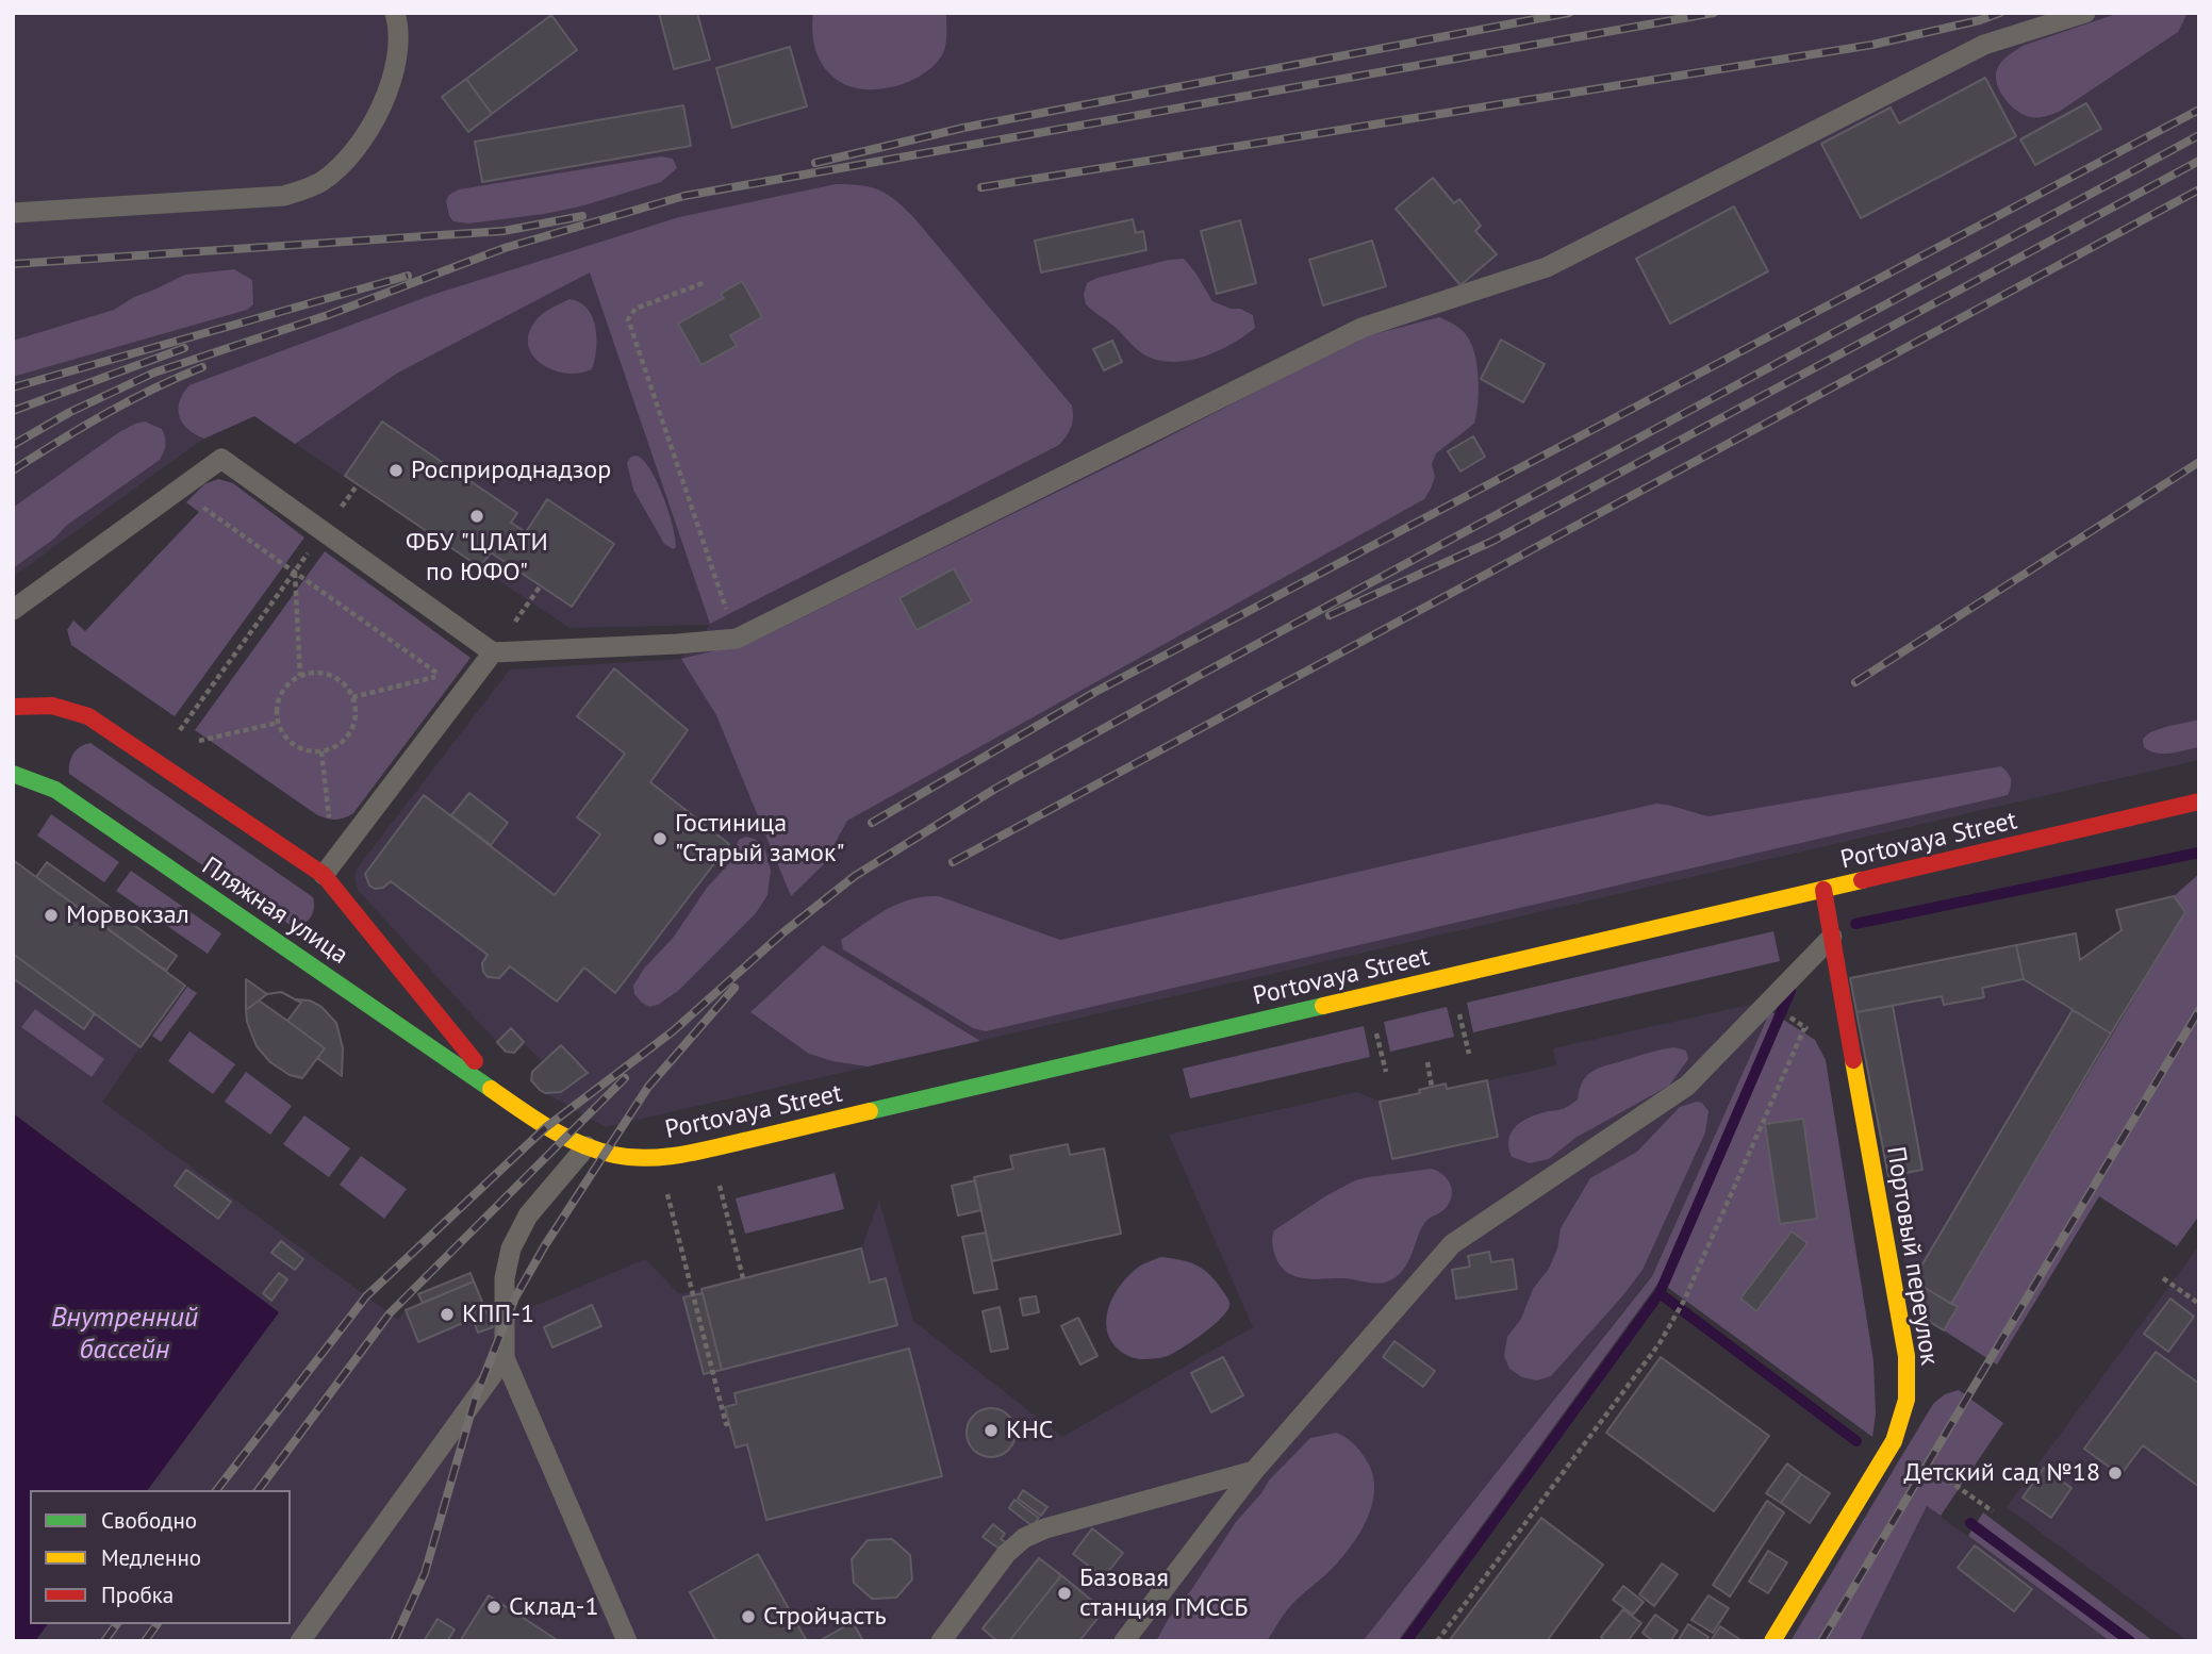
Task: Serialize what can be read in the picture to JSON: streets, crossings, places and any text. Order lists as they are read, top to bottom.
{
  "streets": {
    "street": ["Portovaya Street", "Пляжная улица", "Портовый переулок"]
  },
  "crossings": [
    ["Portovaya Street", "Пляжная улица"],
    ["Portovaya Street", "Портовый переулок"]
  ],
  "water": ["Внутренний бассейн"],
  "places": [
    "Росприроднадзор",
    "ФБУ \"ЦЛАТИ по ЮФО\"",
    "Гостиница \"Старый замок\"",
    "Морвокзал",
    "КПП-1",
    "КНС",
    "Детский сад №18",
    "Базовая станция ГМССБ",
    "Склад-1",
    "Стройчасть"
  ],
  "legend": ["Свободно", "Медленно", "Пробка"]
}
